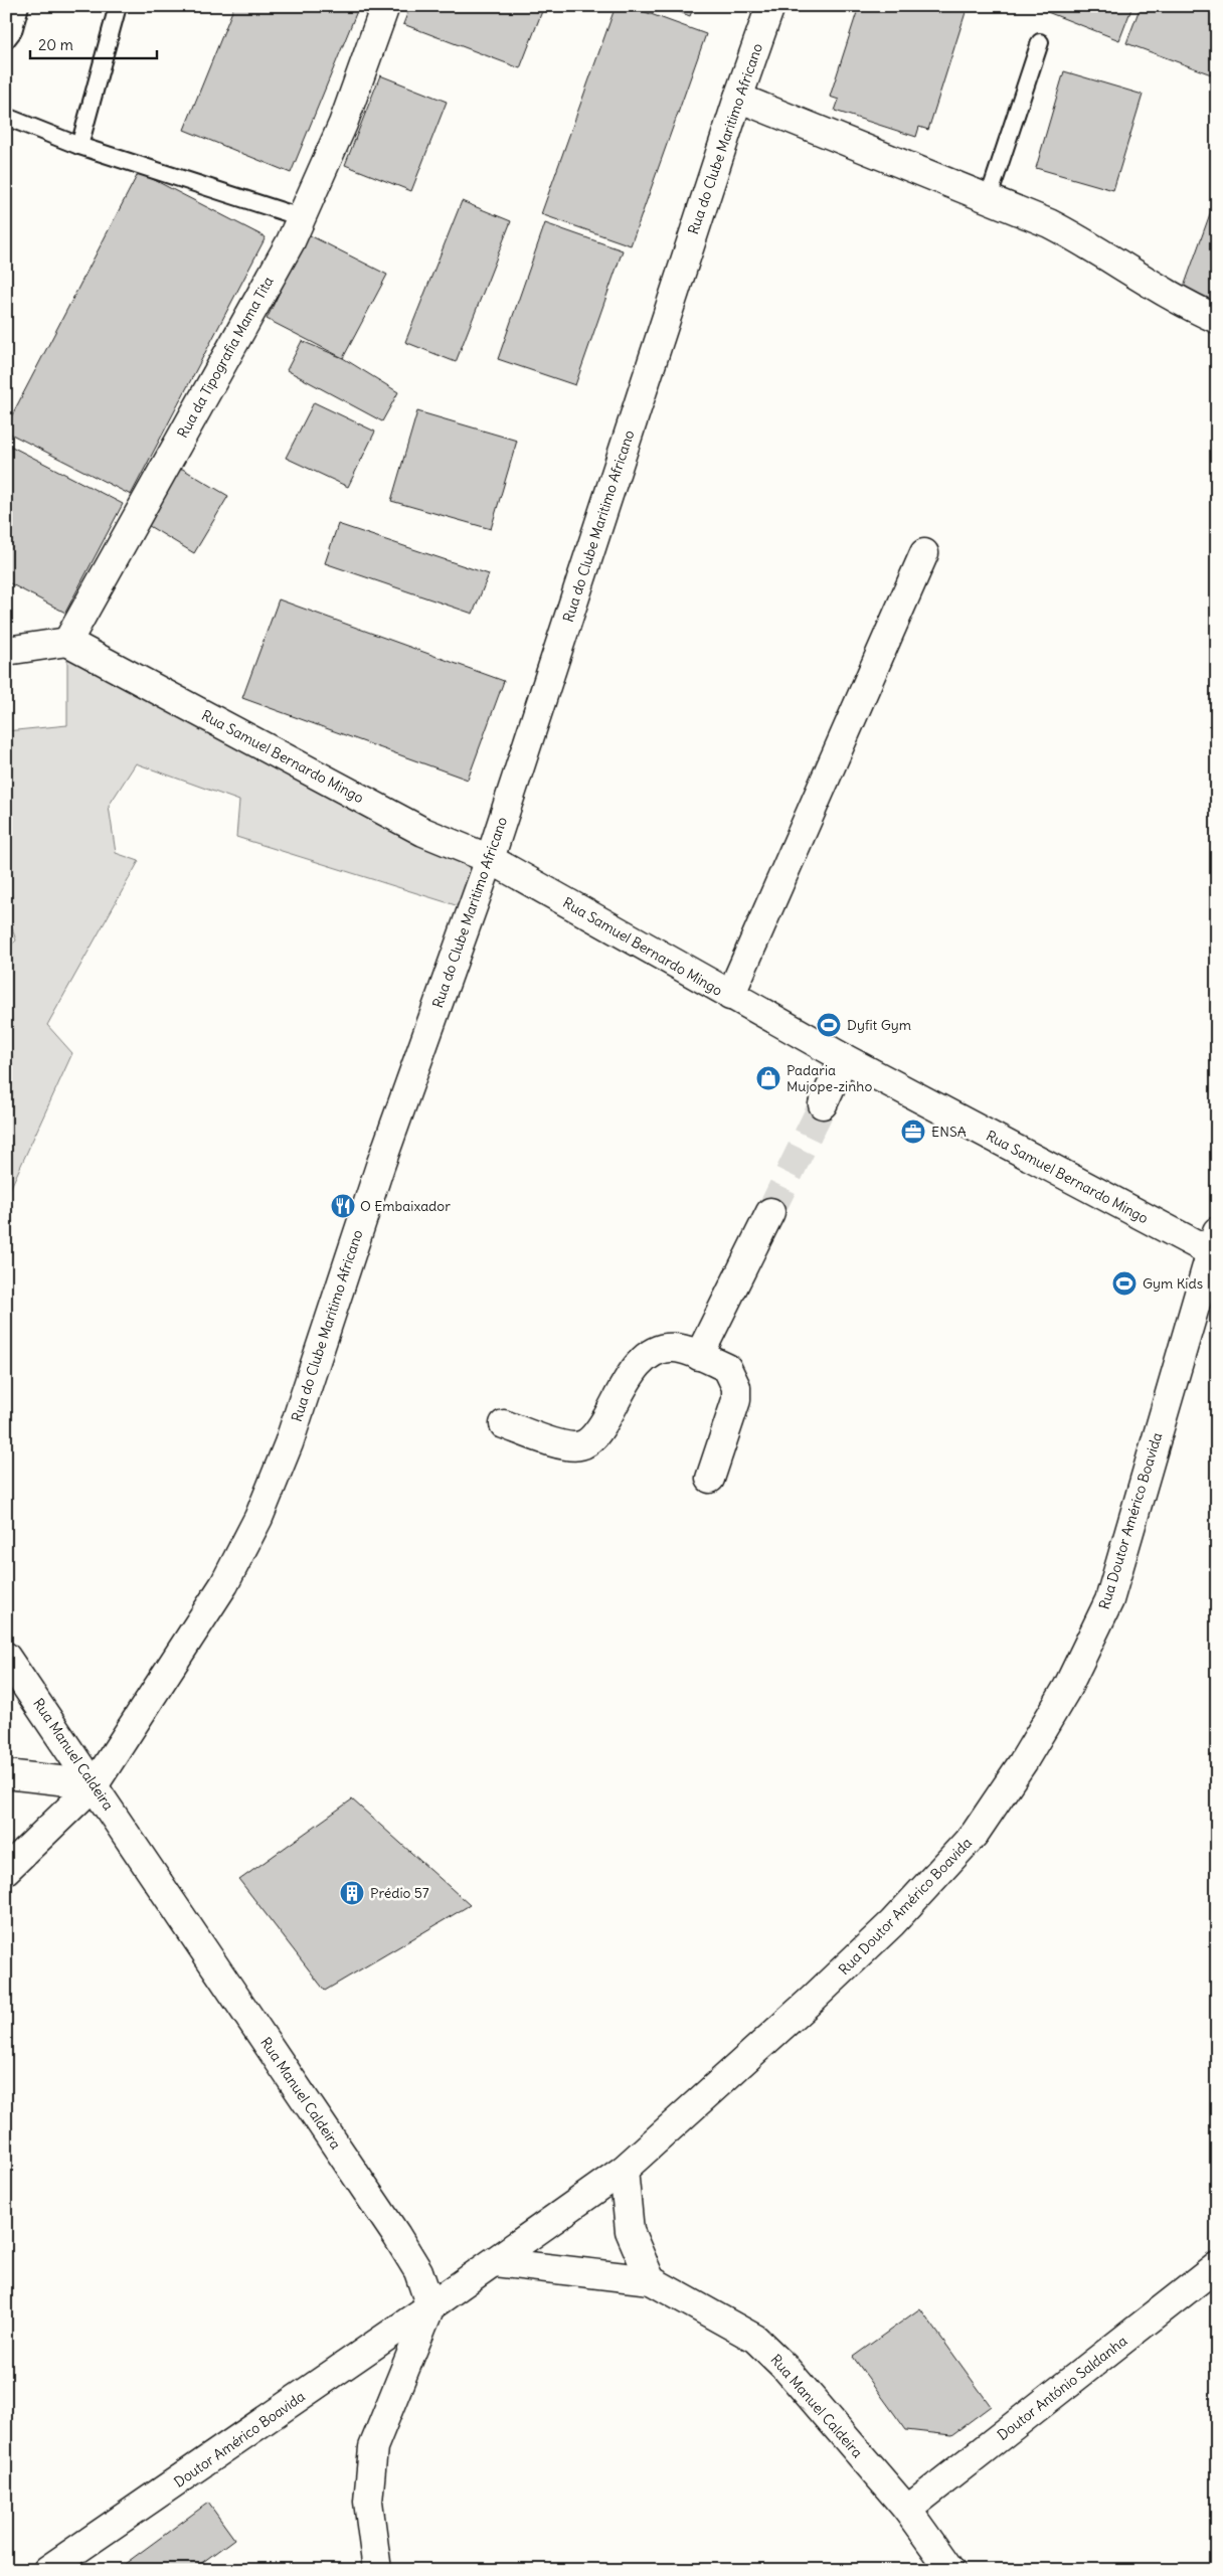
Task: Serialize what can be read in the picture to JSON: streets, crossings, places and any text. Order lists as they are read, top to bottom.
{
  "streets": {
    "street": [
      "Rua do Clube Maritimo Africano",
      "Rua da Tipografia Mama Tita",
      "Rua Samuel Bernardo Mingo",
      "Rua Doutor Américo Boavida",
      "Rua Manuel Caldeira",
      "Doutor António Saldanha",
      "Doutor Américo Boavida"
    ]
  },
  "crossings": [
    ["Rua do Clube Maritimo Africano", "Rua Samuel Bernardo Mingo"],
    ["Rua do Clube Maritimo Africano", "Rua Manuel Caldeira"],
    ["Rua da Tipografia Mama Tita", "Rua Samuel Bernardo Mingo"],
    ["Rua Samuel Bernardo Mingo", "Rua Doutor Américo Boavida"],
    ["Rua Doutor Américo Boavida", "Rua Manuel Caldeira"],
    ["Rua Doutor Américo Boavida", "Doutor Américo Boavida"],
    ["Rua Manuel Caldeira", "Doutor António Saldanha"],
    ["Rua Manuel Caldeira", "Doutor Américo Boavida"]
  ],
  "places": {
    "sports": ["Dyfit Gym", "Gym Kids"],
    "shop": ["Padaria Mujope-zinho"],
    "office": ["ENSA"],
    "restaurant": ["O Embaixador"],
    "building": ["Prédio 57"]
  },
  "scale_bar": "20 m"
}
